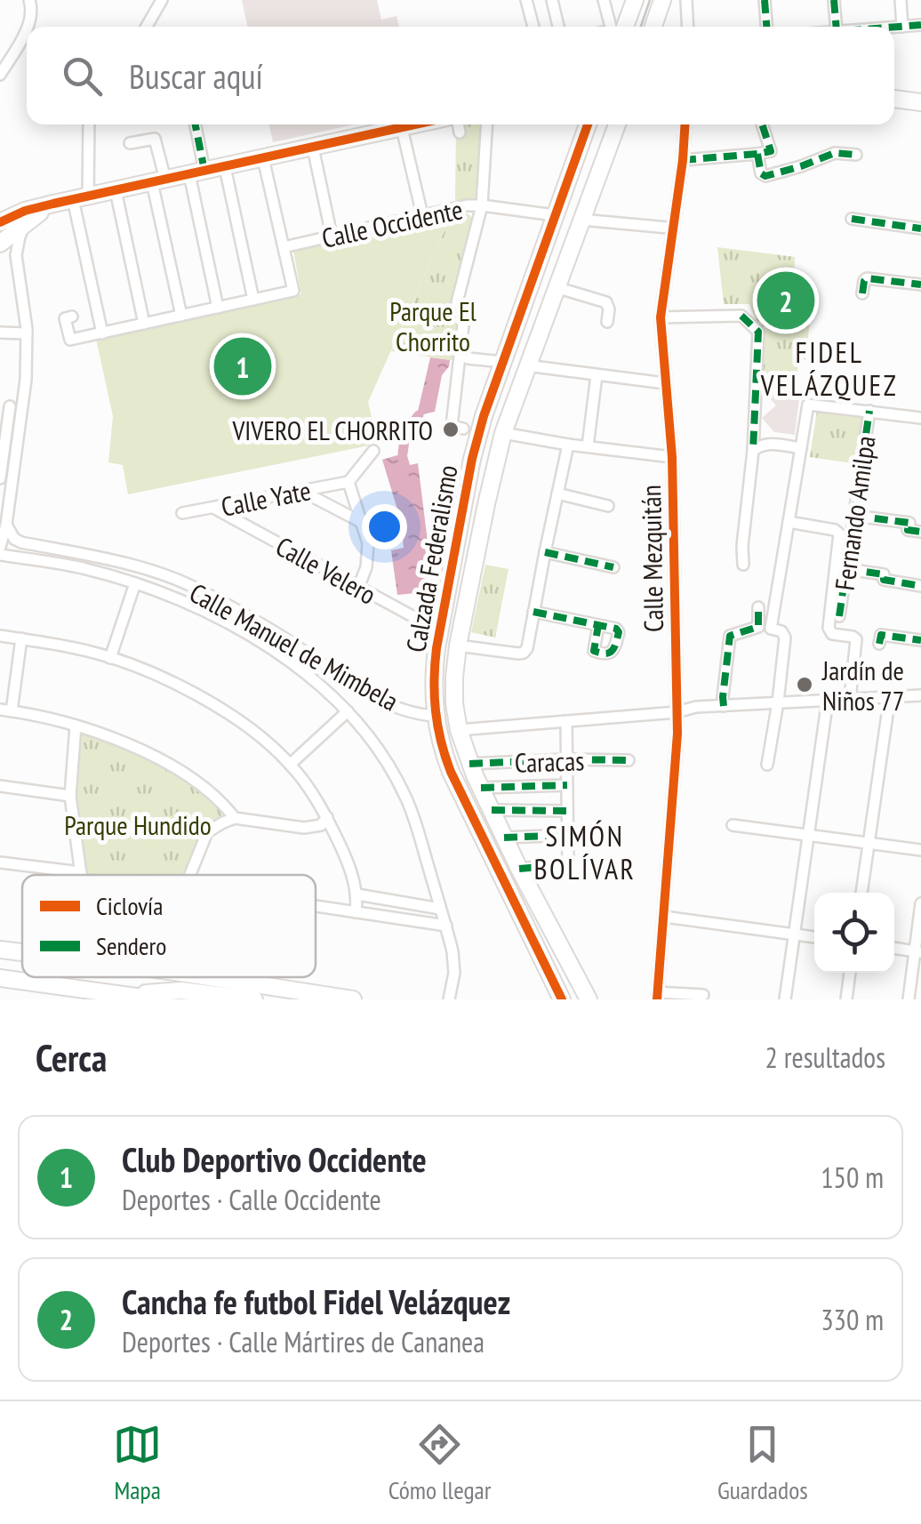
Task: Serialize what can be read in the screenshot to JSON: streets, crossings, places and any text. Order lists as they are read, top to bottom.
{
  "streets": {
    "main road": ["Calzada Federalismo"],
    "street": [
      "Calle Occidente",
      "Calle Yate",
      "Fernando Amilpa",
      "Calle Mezquitán",
      "Calle Velero",
      "Calle Manuel de Mimbela",
      "Caracas"
    ]
  },
  "crossings": [
    ["Calle Occidente", "Calzada Federalismo"],
    ["Calle Yate", "Calle Velero"],
    ["Calzada Federalismo", "Calle Velero"],
    ["Calzada Federalismo", "Calle Manuel de Mimbela"],
    ["Calzada Federalismo", "Caracas"]
  ],
  "districts": ["FIDEL VELÁZQUEZ", "SIMÓN BOLÍVAR"],
  "parks": ["Parque El Chorrito", "Parque Hundido"],
  "places": ["VIVERO EL CHORRITO", "Jardín de Niños 77"],
  "legend": ["Ciclovía", "Sendero"],
  "page": {
    "search": "Buscar aquí",
    "pins": ["2", "1"],
    "heading": ["Cerca", "2 resultados"],
    "list": [
      {
        "mark": "1",
        "name": "Club Deportivo Occidente",
        "note": "Deportes · Calle Occidente",
        "value": "150 m"
      },
      {
        "mark": "2",
        "name": "Cancha fe futbol Fidel Velázquez",
        "note": "Deportes · Calle Mártires de Cananea",
        "value": "330 m"
      }
    ],
    "nav": ["Mapa", "Cómo llegar", "Guardados"]
  }
}
